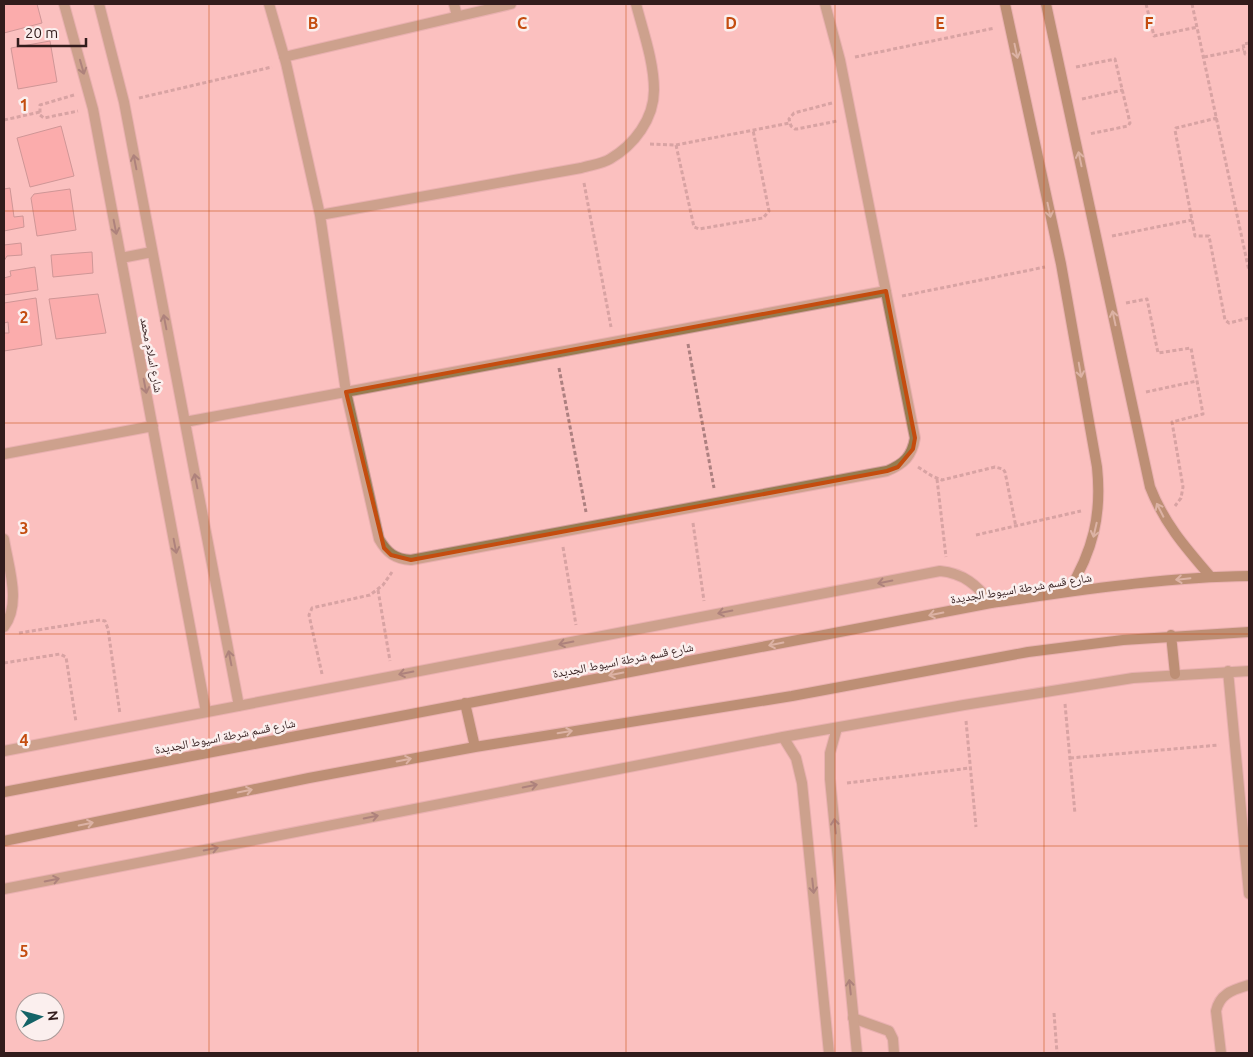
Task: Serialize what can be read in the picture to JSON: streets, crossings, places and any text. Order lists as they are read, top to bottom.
{
  "streets": {
    "main road": ["شارع قسم شرطة اسيوط الجديدة"],
    "street": ["شارع اسلام محمد"]
  },
  "scale_bar": "20 m",
  "north": "right",
  "grid": {
    "columns": [
      "B",
      "C",
      "D",
      "E",
      "F"
    ],
    "rows": [
      "1",
      "2",
      "3",
      "4",
      "5"
    ]
  }
}
